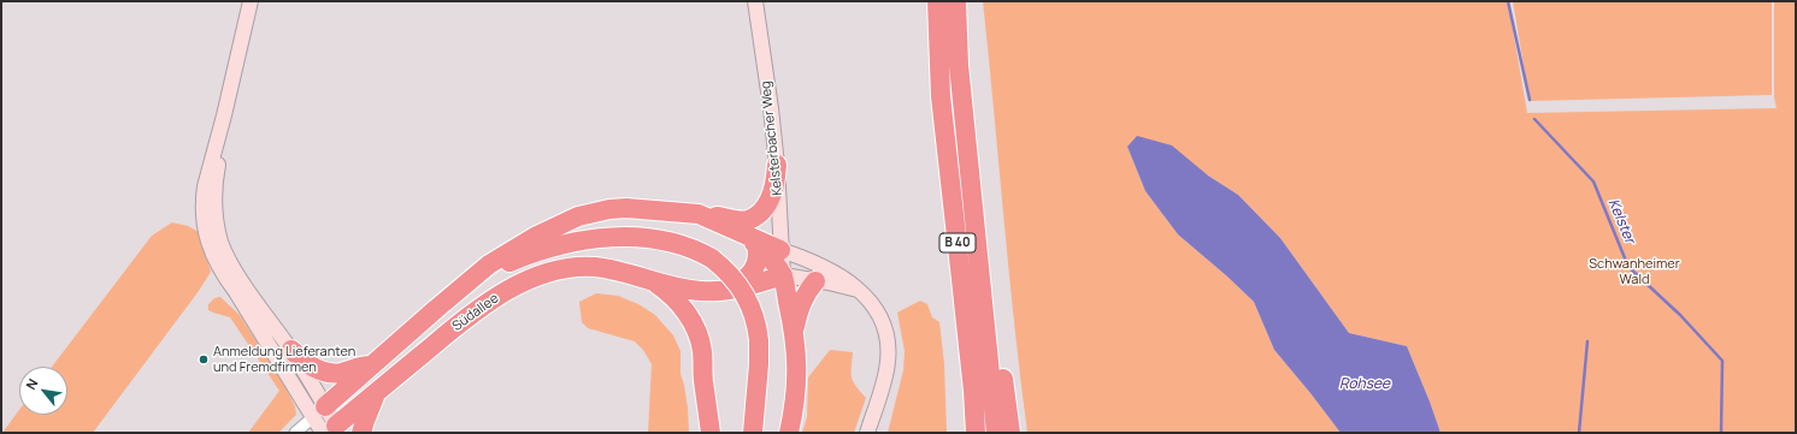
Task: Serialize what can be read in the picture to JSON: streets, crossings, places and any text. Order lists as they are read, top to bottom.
{
  "streets": {
    "highway": ["B 40", "Südallee"],
    "street": ["Kelsterbacher Weg"]
  },
  "water": ["Kelster", "Rohsee"],
  "parks": ["Schwanheimer Wald"],
  "places": ["Anmeldung Lieferanten und Fremdfirmen"],
  "north": "top left"
}
